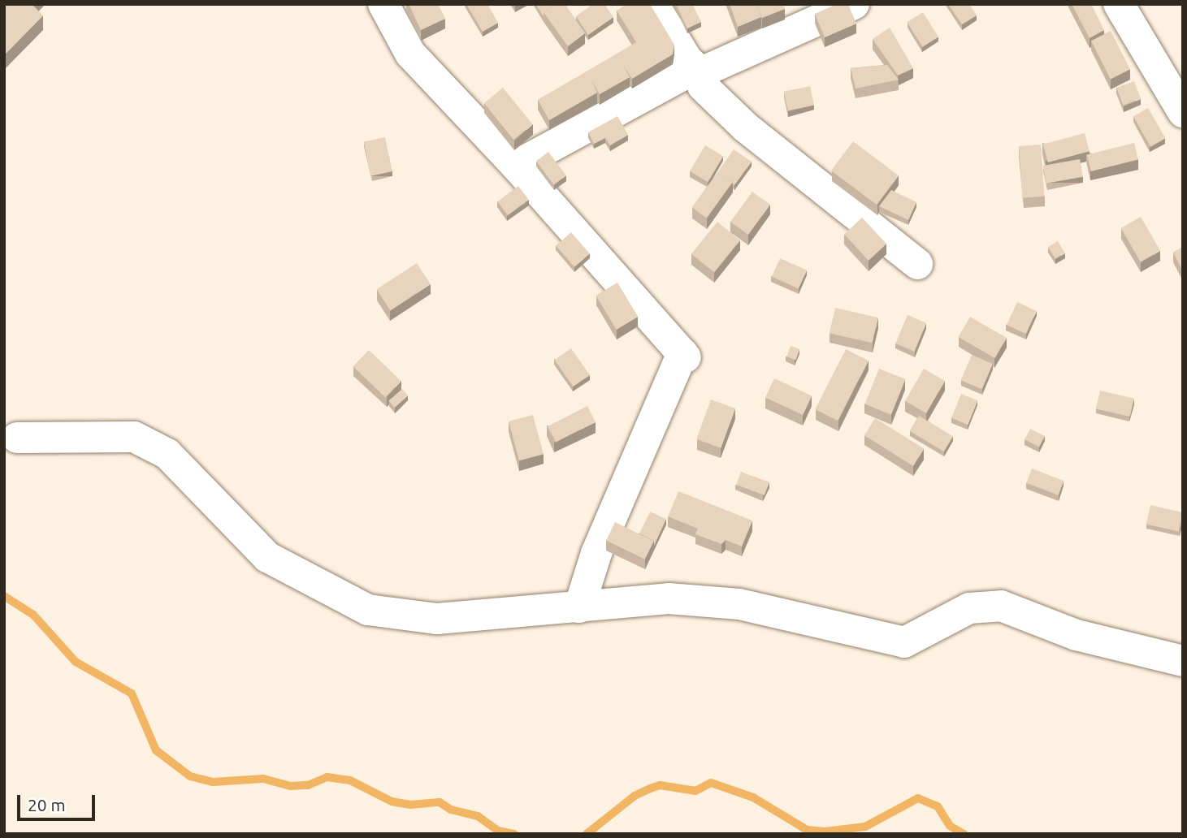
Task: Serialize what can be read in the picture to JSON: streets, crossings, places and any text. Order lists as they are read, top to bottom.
{
  "scale_bar": "20 m"
}
